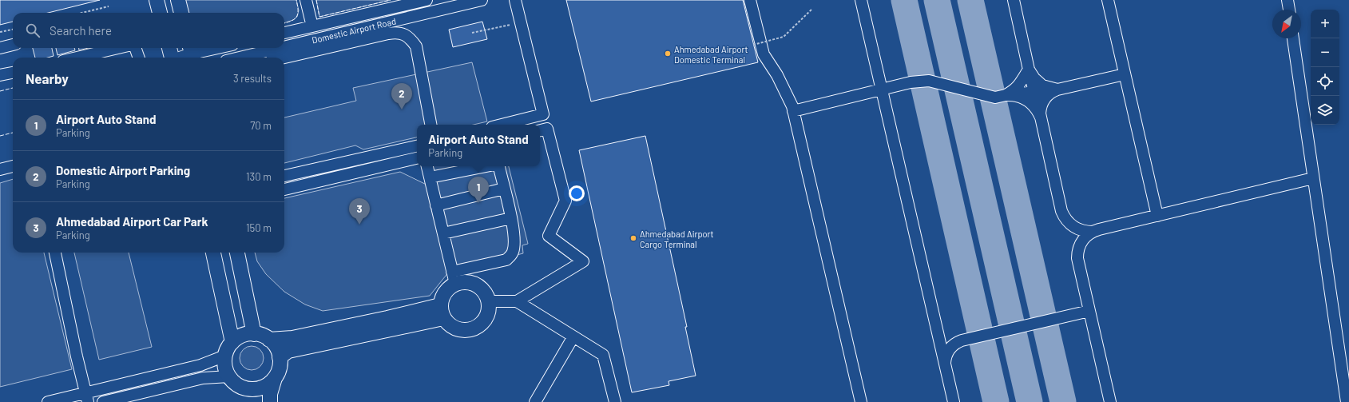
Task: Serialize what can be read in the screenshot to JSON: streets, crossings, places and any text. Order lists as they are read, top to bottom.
{
  "streets": {
    "street": ["Domestic Airport Road"]
  },
  "places": ["Ahmedabad Airport Domestic Terminal", "Ahmedabad Airport Cargo Terminal"],
  "north": "bottom left",
  "page": {
    "map_buttons": ["+", "−"],
    "search": "Search here",
    "heading": ["Nearby", "3 results"],
    "pins": ["2", "1", "3"],
    "list": [
      {
        "mark": "1",
        "name": "Airport Auto Stand",
        "note": "Parking",
        "value": "70 m"
      },
      {
        "mark": "2",
        "name": "Domestic Airport Parking",
        "note": "Parking",
        "value": "130 m"
      },
      {
        "mark": "3",
        "name": "Ahmedabad Airport Car Park",
        "note": "Parking",
        "value": "150 m"
      }
    ],
    "popup": ["Airport Auto Stand", "Parking"]
  }
}
